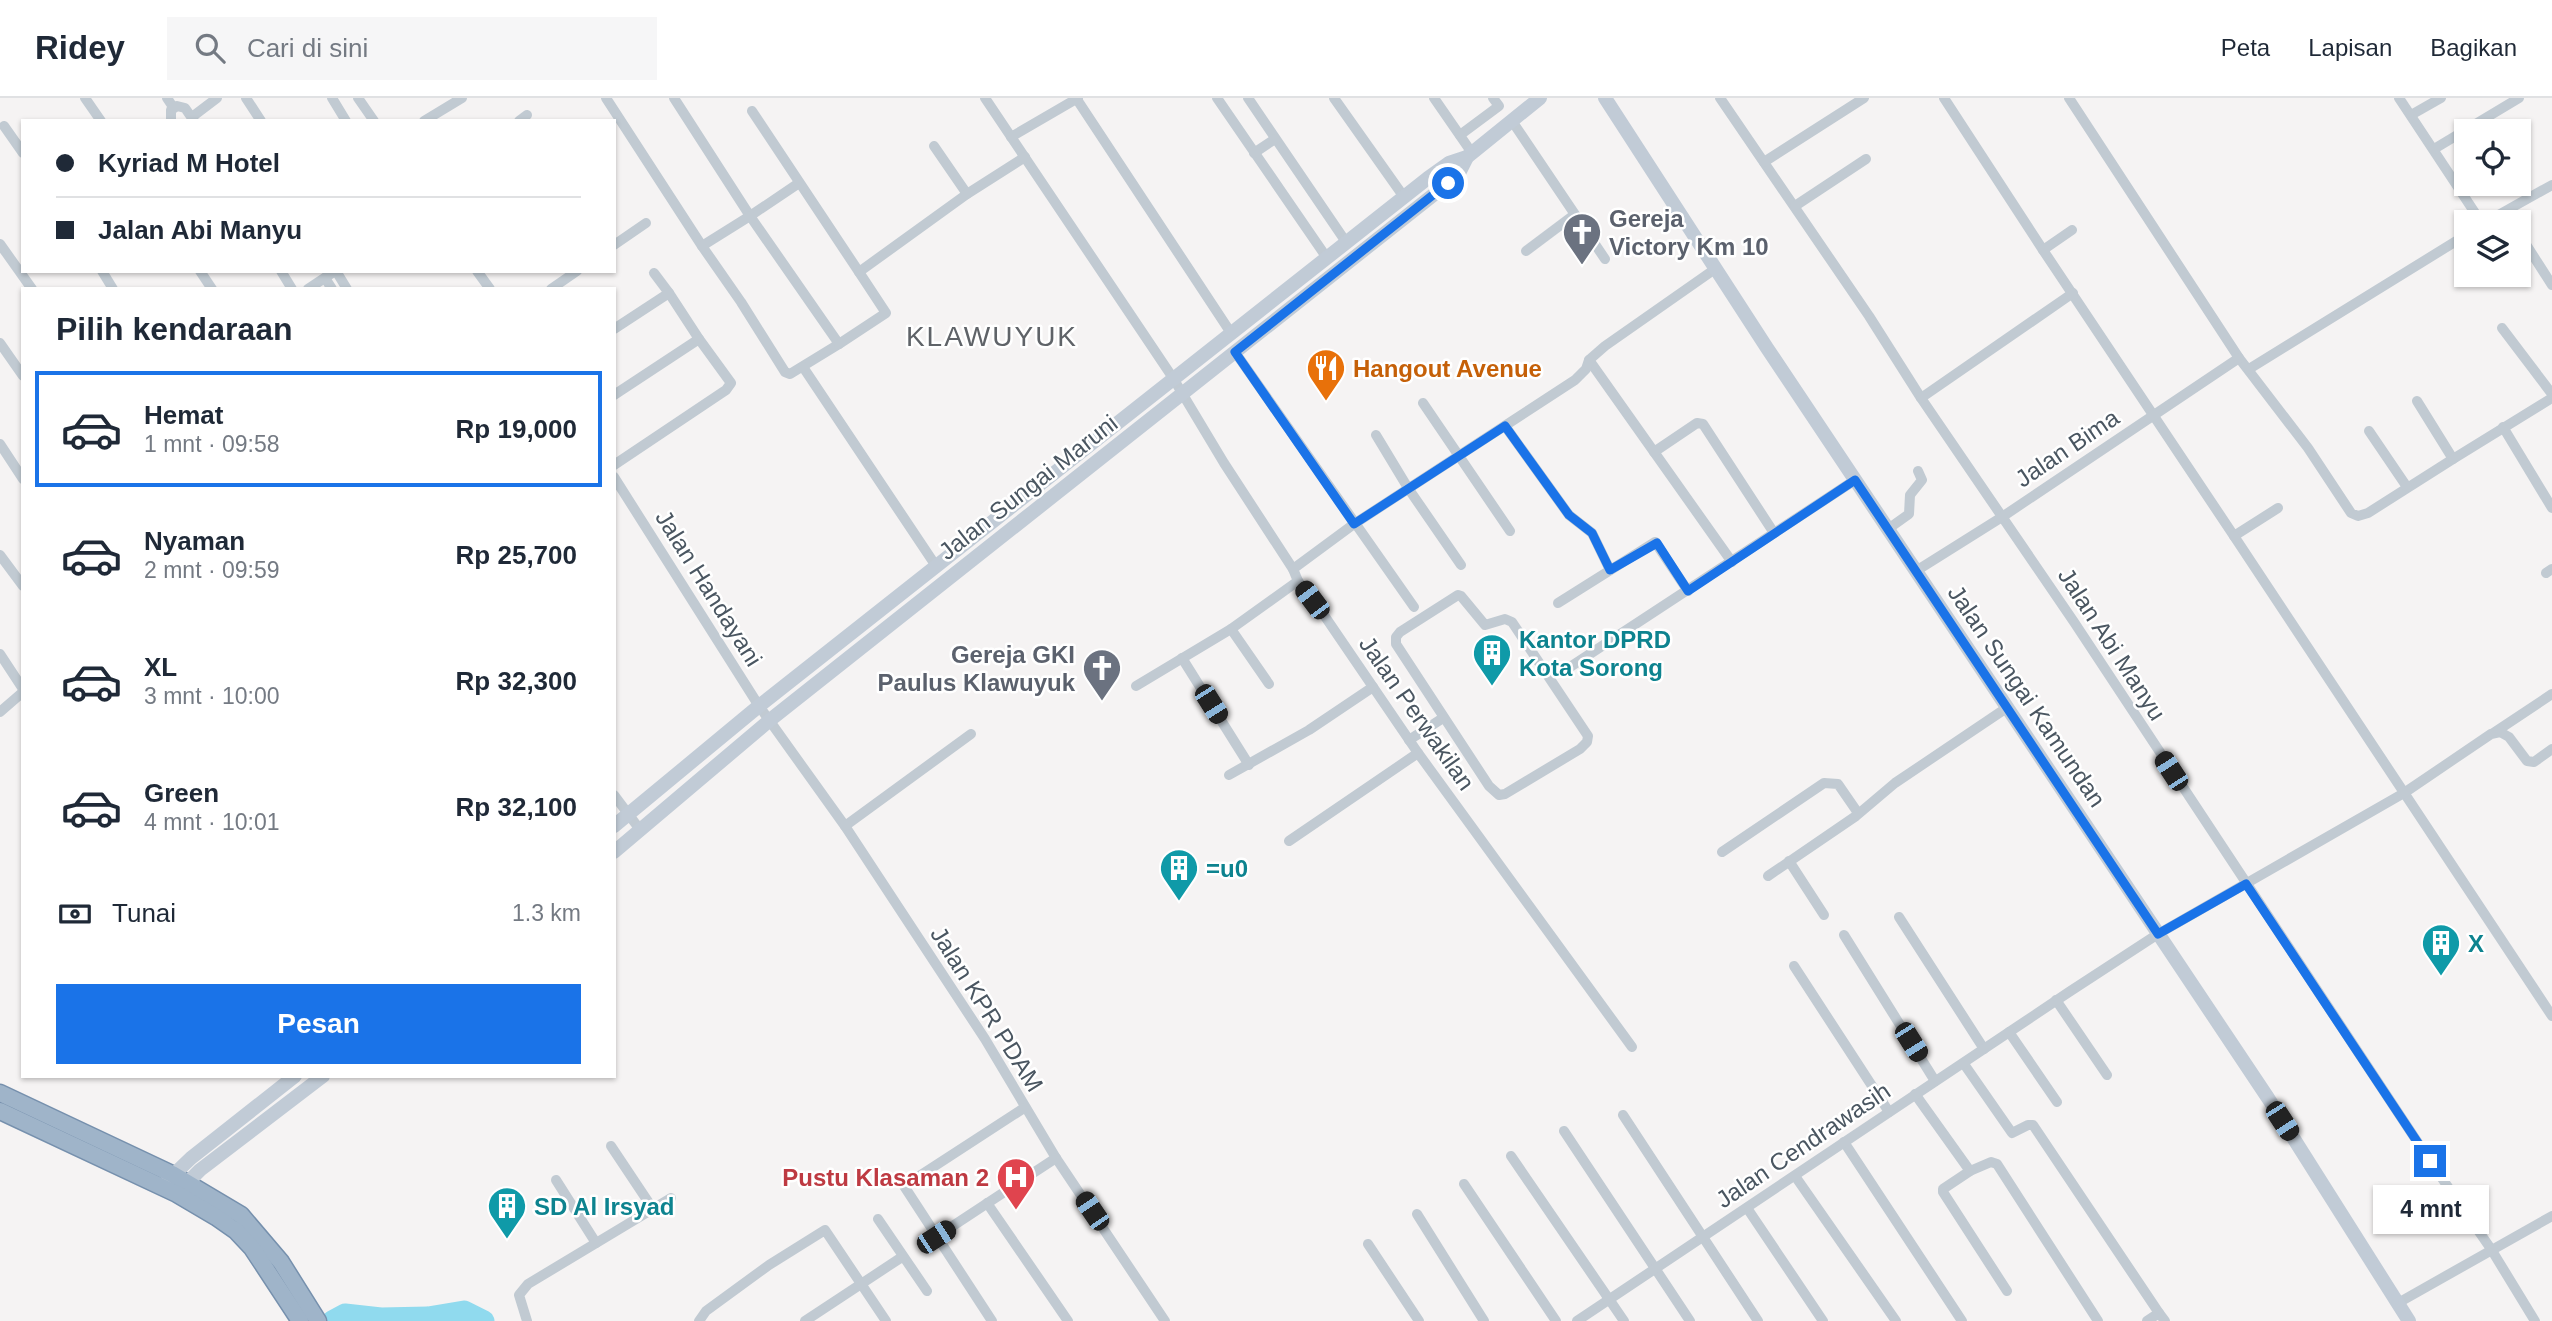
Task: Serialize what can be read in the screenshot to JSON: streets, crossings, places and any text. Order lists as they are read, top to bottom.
{
  "streets": {
    "main road": ["Jalan Sungai Maruni", "Jalan Sungai Kamundan"],
    "street": [
      "Jalan Bima",
      "Jalan Handayani",
      "Jalan Abi Manyu",
      "Jalan Perwakilan",
      "Jalan KPR PDAM",
      "Jalan Cendrawasih"
    ]
  },
  "crossings": [
    ["Jalan Bima", "Jalan Abi Manyu"],
    ["Jalan Bima", "Jalan Sungai Kamundan"],
    ["Jalan Sungai Maruni", "Jalan Handayani"],
    ["Jalan Sungai Maruni", "Jalan Perwakilan"],
    ["Jalan Sungai Maruni", "Jalan KPR PDAM"],
    ["Jalan Handayani", "Jalan KPR PDAM"],
    ["Jalan Abi Manyu", "Jalan Cendrawasih"],
    ["Jalan Sungai Kamundan", "Jalan Cendrawasih"]
  ],
  "districts": ["KLAWUYUK"],
  "places": {
    "church": ["Gereja Victory Km 10", "Gereja GKI Paulus Klawuyuk"],
    "restaurant": ["Hangout Avenue"],
    "building": [
      "Kantor DPRD Kota Sorong",
      "=u0",
      "X",
      "SD Al Irsyad"
    ],
    "hospital": ["Pustu Klasaman 2"]
  },
  "page": {
    "header": "Ridey",
    "search": "Cari di sini",
    "nav": ["Peta", "Lapisan", "Bagikan"],
    "banner": ["Kyriad M Hotel", "Jalan Abi Manyu"],
    "heading": "Pilih kendaraan",
    "list": [
      {
        "name": "Hemat",
        "note": "1 mnt · 09:58",
        "value": "Rp 19,000"
      },
      {
        "name": "Nyaman",
        "note": "2 mnt · 09:59",
        "value": "Rp 25,700"
      },
      {
        "name": "XL",
        "note": "3 mnt · 10:00",
        "value": "Rp 32,300"
      },
      {
        "name": "Green",
        "note": "4 mnt · 10:01",
        "value": "Rp 32,100"
      }
    ],
    "pay": ["Tunai", "1.3 km"],
    "buttons": "Pesan",
    "bubble": "4 mnt"
  }
}
